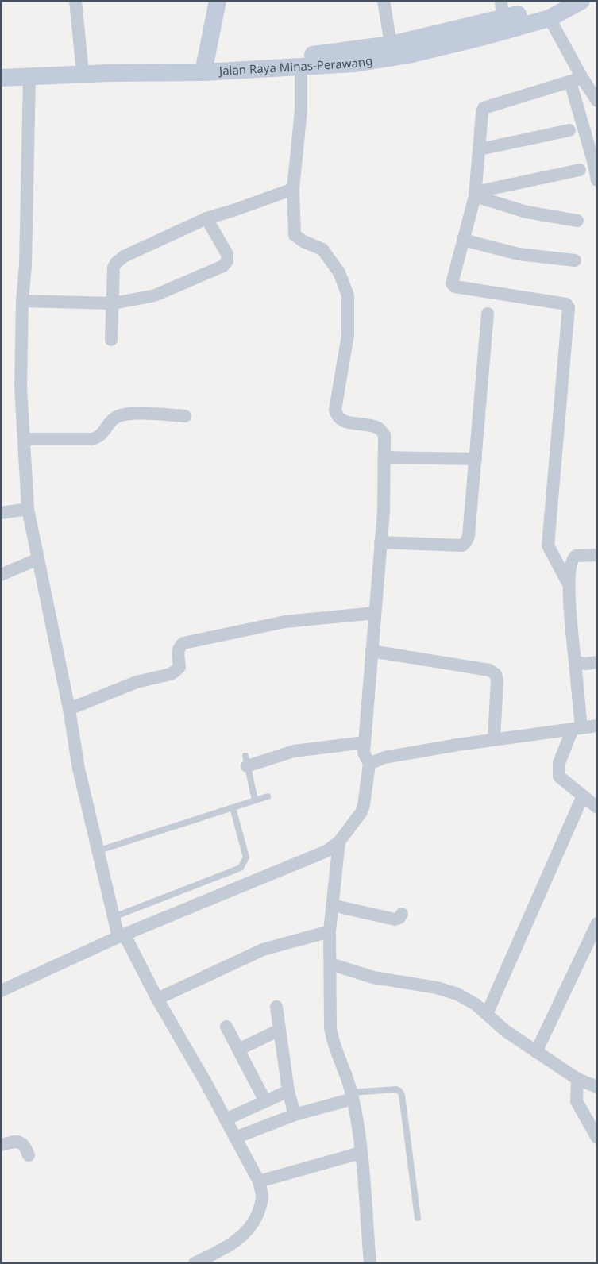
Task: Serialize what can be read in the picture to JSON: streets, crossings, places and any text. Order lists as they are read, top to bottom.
{
  "streets": {
    "main road": ["Jalan Raya Minas-Perawang"]
  }
}
